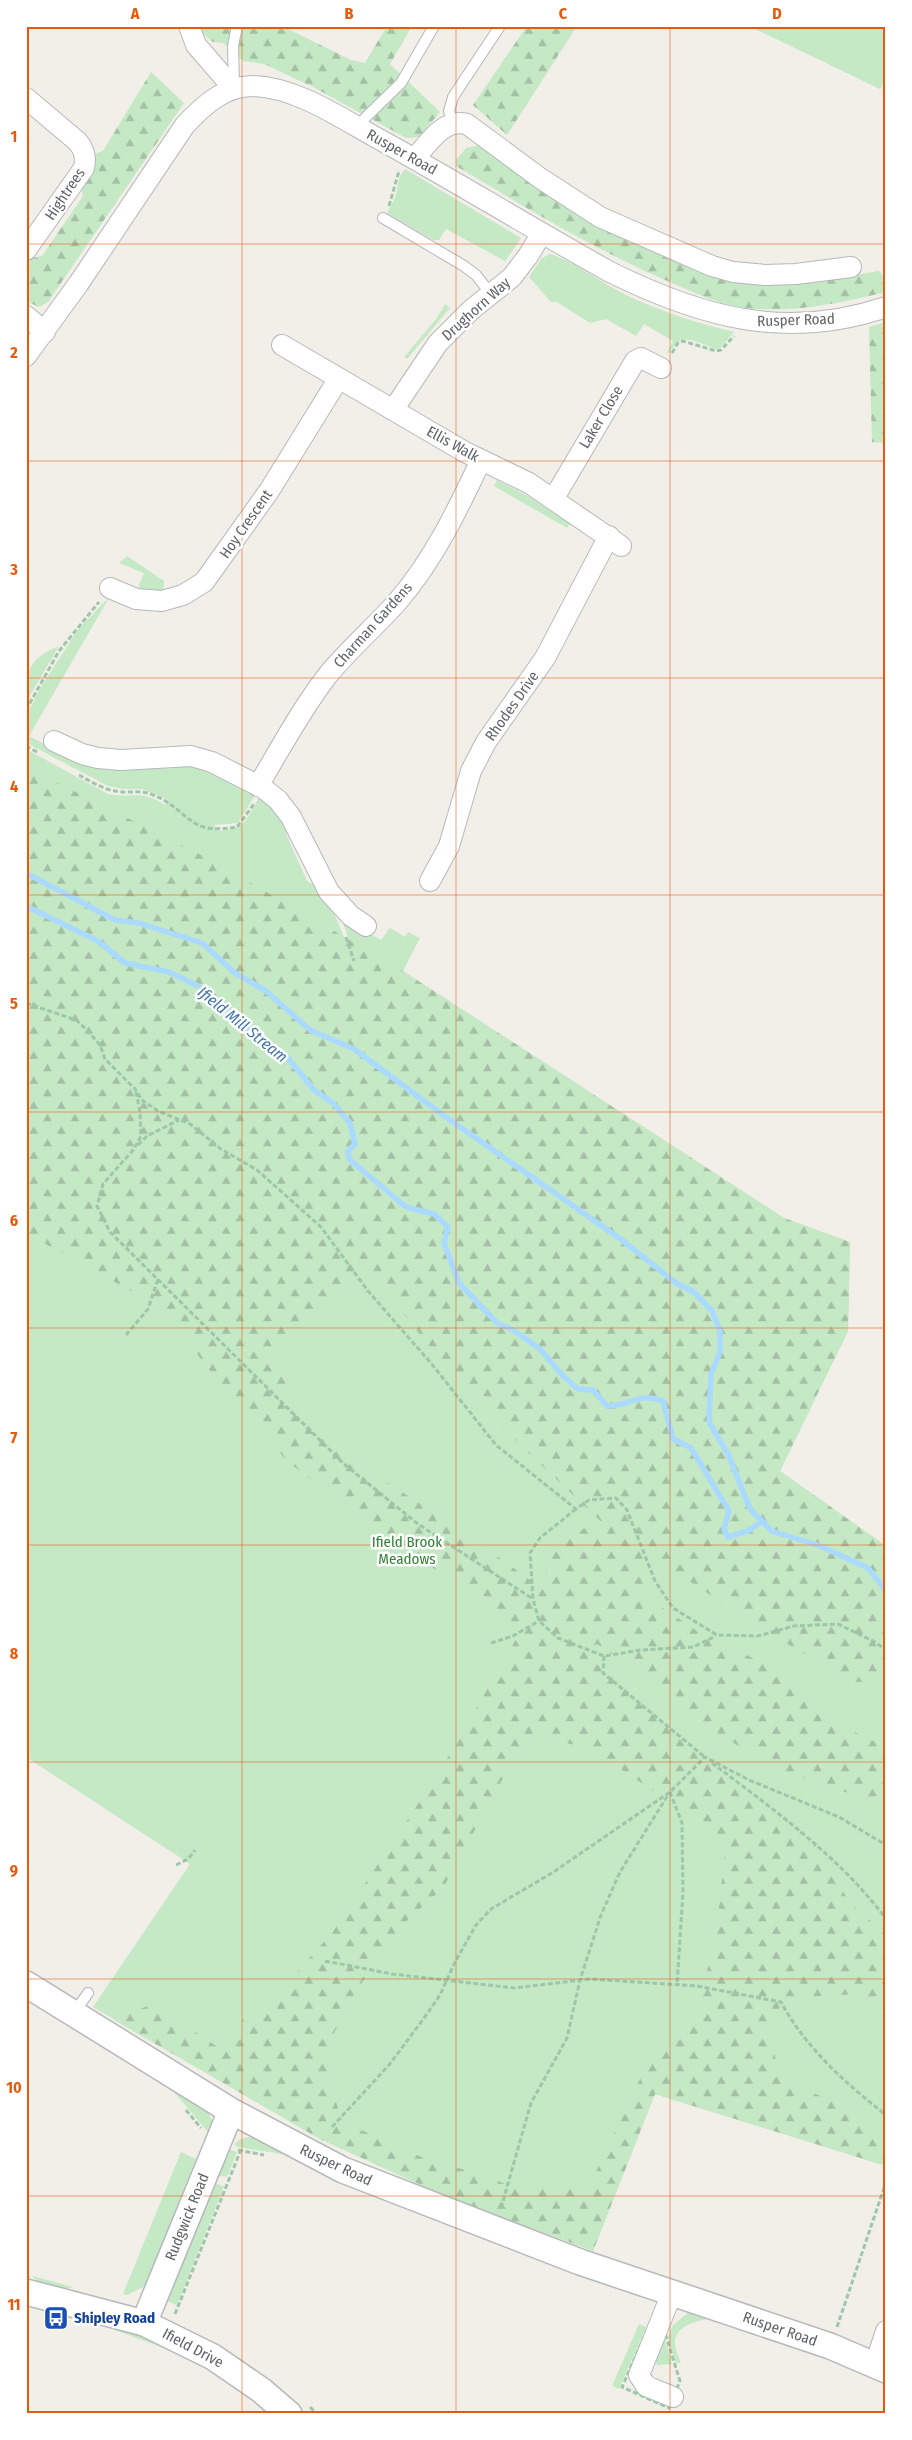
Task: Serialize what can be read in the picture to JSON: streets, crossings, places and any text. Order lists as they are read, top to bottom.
{
  "streets": {
    "street": [
      "Rusper Road",
      "Hightrees",
      "Drughorn Way",
      "Laker Close",
      "Ellis Walk",
      "Hoy Crescent",
      "Charman Gardens",
      "Rhodes Drive",
      "Rudgwick Road",
      "Ifield Drive"
    ]
  },
  "crossings": [
    ["Rusper Road", "Drughorn Way"],
    ["Rusper Road", "Rudgwick Road"],
    ["Drughorn Way", "Ellis Walk"],
    ["Laker Close", "Ellis Walk"],
    ["Ellis Walk", "Hoy Crescent"],
    ["Ellis Walk", "Charman Gardens"],
    ["Ellis Walk", "Rhodes Drive"],
    ["Rudgwick Road", "Ifield Drive"]
  ],
  "water": ["Ifield Mill Stream"],
  "parks": ["Ifield Brook Meadows"],
  "places": {
    "bus stop": ["Shipley Road"]
  },
  "grid": {
    "columns": [
      "A",
      "B",
      "C",
      "D"
    ],
    "rows": [
      "1",
      "2",
      "3",
      "4",
      "5",
      "6",
      "7",
      "8",
      "9",
      "10",
      "11"
    ]
  }
}
